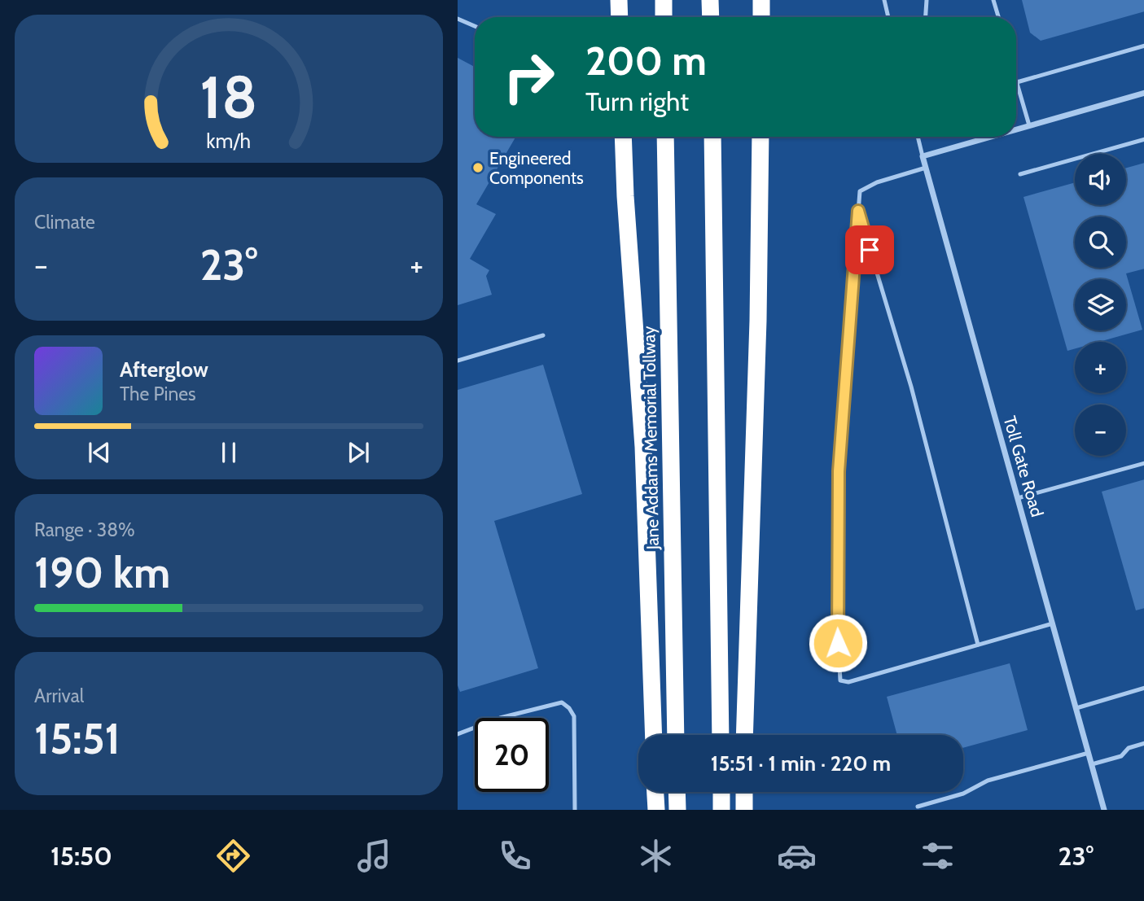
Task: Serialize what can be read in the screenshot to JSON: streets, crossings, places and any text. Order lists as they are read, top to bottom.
{
  "streets": {
    "highway": ["Jane Addams Memorial Tollway"],
    "street": ["Toll Gate Road"]
  },
  "places": ["Engineered Components"],
  "page": {
    "turn": ["200 m", "Turn right"],
    "map_buttons": ["+", "−"],
    "tile": [
      "Climate",
      ["Range · 38%", "190 km"],
      ["Arrival", "15:51"]
    ],
    "heat": ["−", "23°", "+"],
    "song": ["Afterglow", "The Pines"],
    "limit": "20",
    "trip": "15:51 · 1 min · 220 m",
    "tabs": ["15:50", "23°"],
    "gauge": ["18", "km/h"]
  }
}
